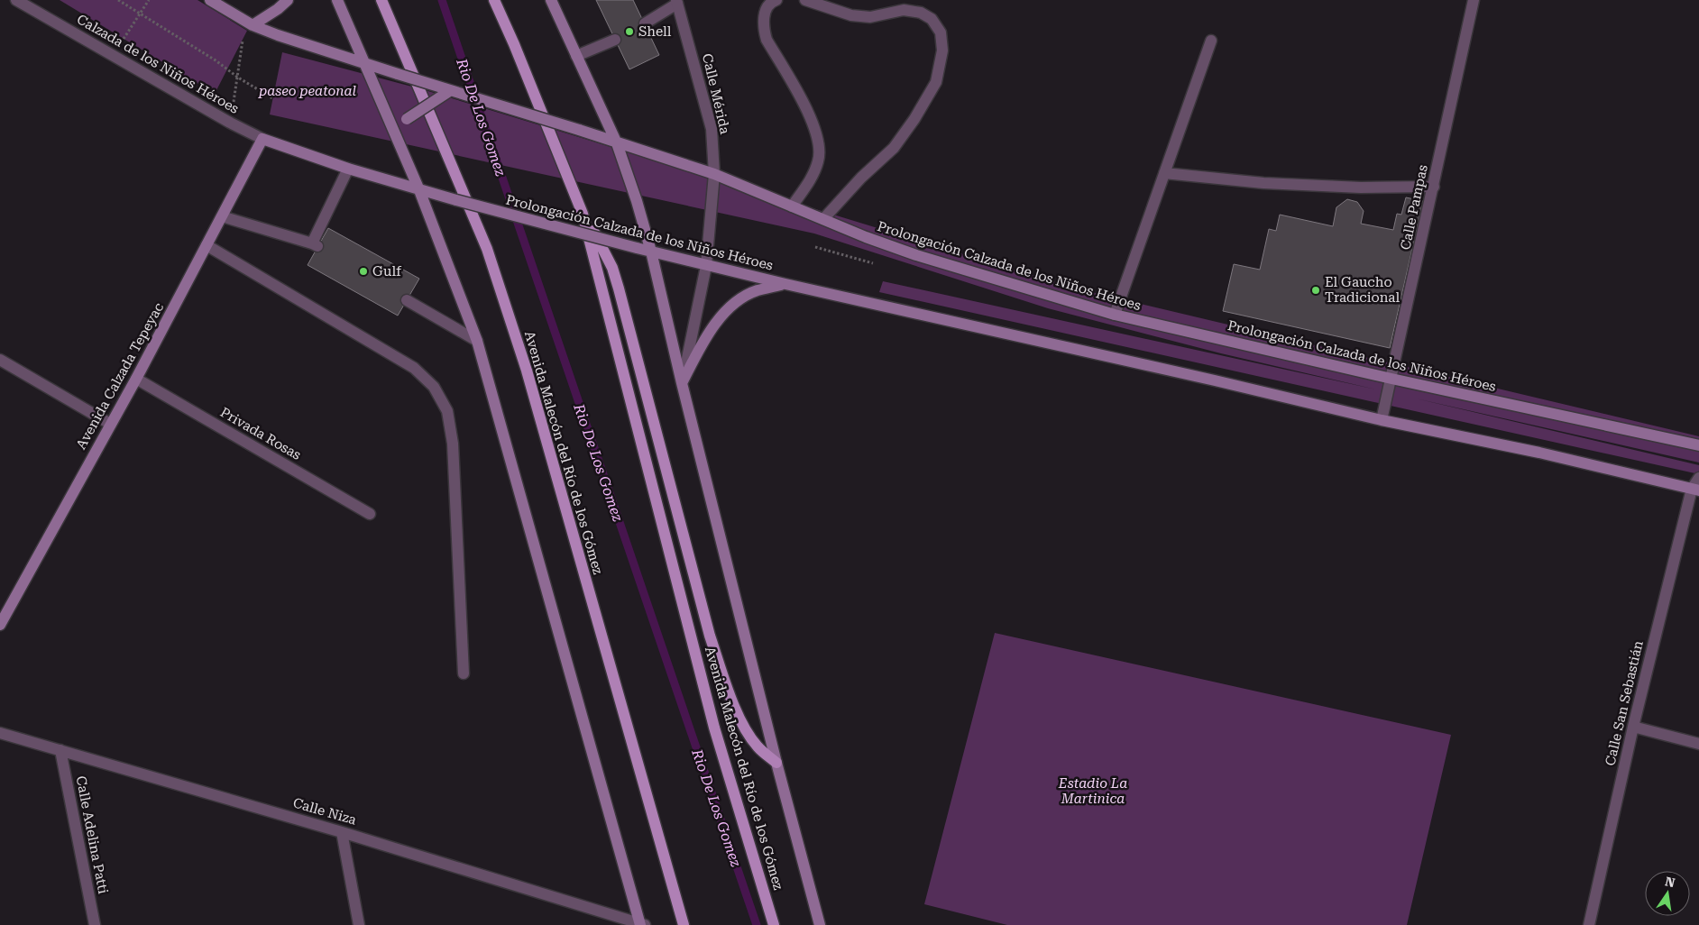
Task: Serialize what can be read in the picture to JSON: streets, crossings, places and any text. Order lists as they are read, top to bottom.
{
  "streets": {
    "main road": ["Avenida Malecón del Río de los Gómez"],
    "street": [
      "Calzada de los Niños Héroes",
      "Calle Mérida",
      "Calle Pampas",
      "Prolongación Calzada de los Niños Héroes",
      "Avenida Calzada Tepeyac",
      "Privada Rosas",
      "Calle San Sebastián",
      "Calle Niza",
      "Calle Adelina Patti"
    ]
  },
  "crossings": [
    ["Calzada de los Niños Héroes", "Prolongación Calzada de los Niños Héroes"],
    ["Calzada de los Niños Héroes", "Avenida Calzada Tepeyac"],
    ["Calle Mérida", "Prolongación Calzada de los Niños Héroes"],
    ["Calle Pampas", "Prolongación Calzada de los Niños Héroes"],
    ["Prolongación Calzada de los Niños Héroes", "Avenida Calzada Tepeyac"],
    ["Prolongación Calzada de los Niños Héroes", "Calle San Sebastián"],
    ["Avenida Calzada Tepeyac", "Privada Rosas"],
    ["Calle Niza", "Calle Adelina Patti"]
  ],
  "water": ["Rio De Los Gomez"],
  "parks": ["paseo peatonal", "Estadio La Martinica"],
  "places": ["Shell", "Gulf", "El Gaucho Tradicional"],
  "north": "top"
}
